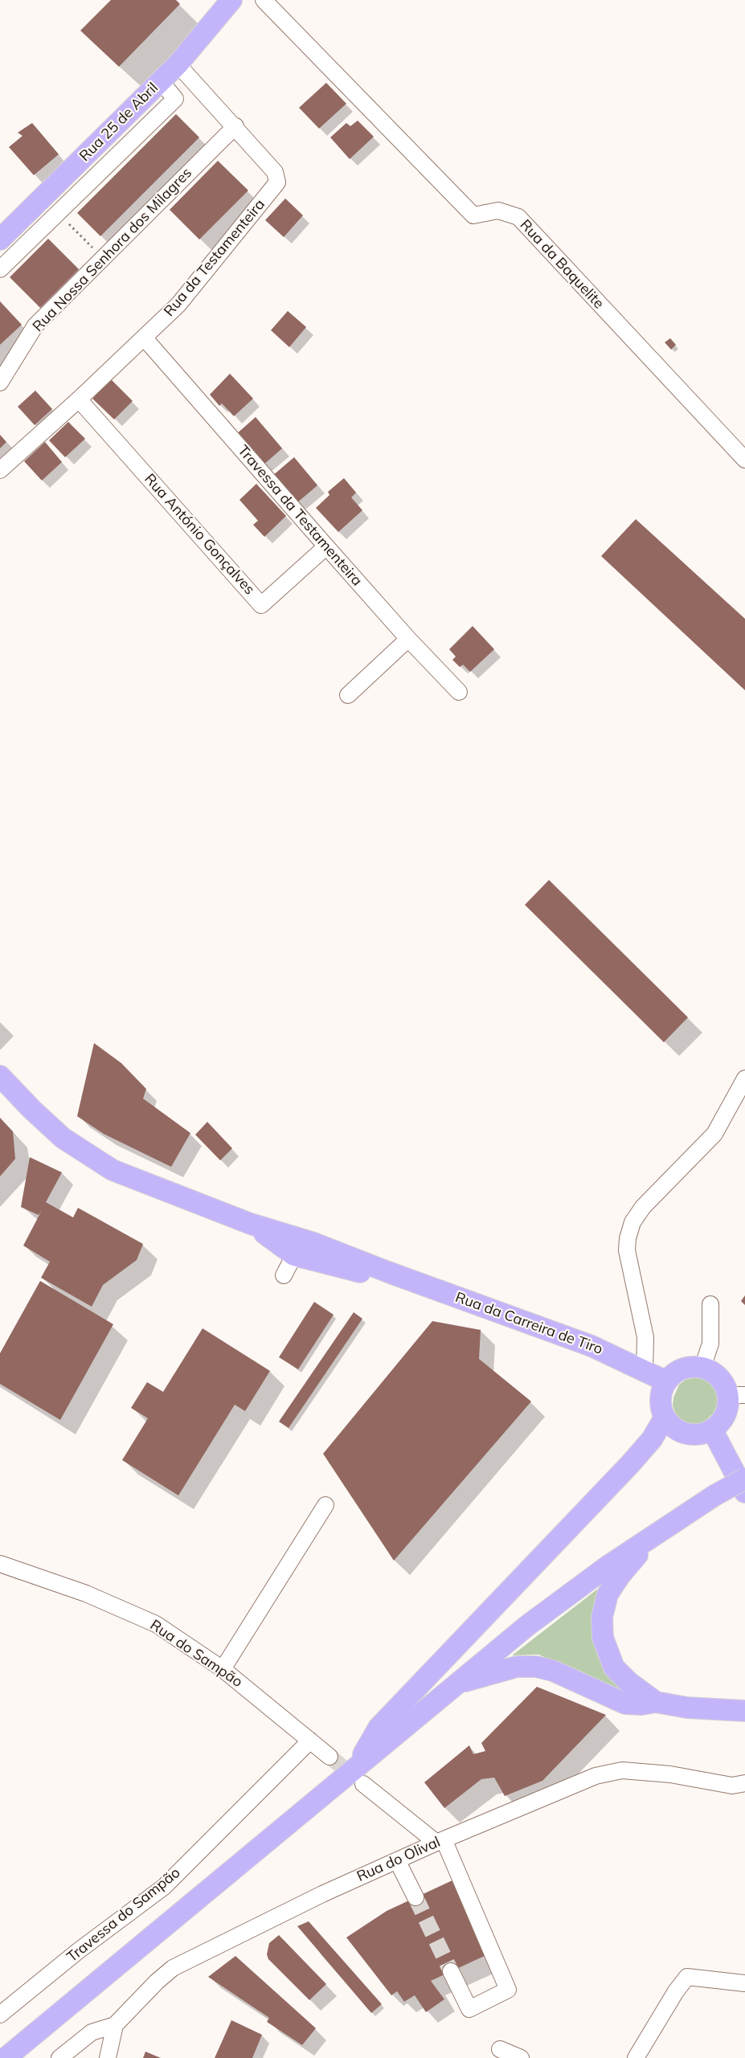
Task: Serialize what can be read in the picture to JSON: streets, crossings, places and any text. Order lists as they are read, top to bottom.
{
  "streets": {
    "main road": ["Rua 25 de Abril", "Rua da Carreira de Tiro"],
    "street": [
      "Rua Nossa Senhora dos Milagres",
      "Rua da Testamenteira",
      "Rua da Baquelite",
      "Travessa da Testamenteira",
      "Rua António Gonçalves",
      "Rua do Sampão",
      "Rua do Olival",
      "Travessa do Sampão"
    ]
  },
  "crossings": [
    ["Rua 25 de Abril", "Rua da Testamenteira"],
    ["Rua Nossa Senhora dos Milagres", "Rua da Testamenteira"],
    ["Rua da Testamenteira", "Travessa da Testamenteira"],
    ["Rua da Testamenteira", "Rua António Gonçalves"],
    ["Travessa da Testamenteira", "Rua António Gonçalves"],
    ["Rua do Sampão", "Travessa do Sampão"]
  ]
}
